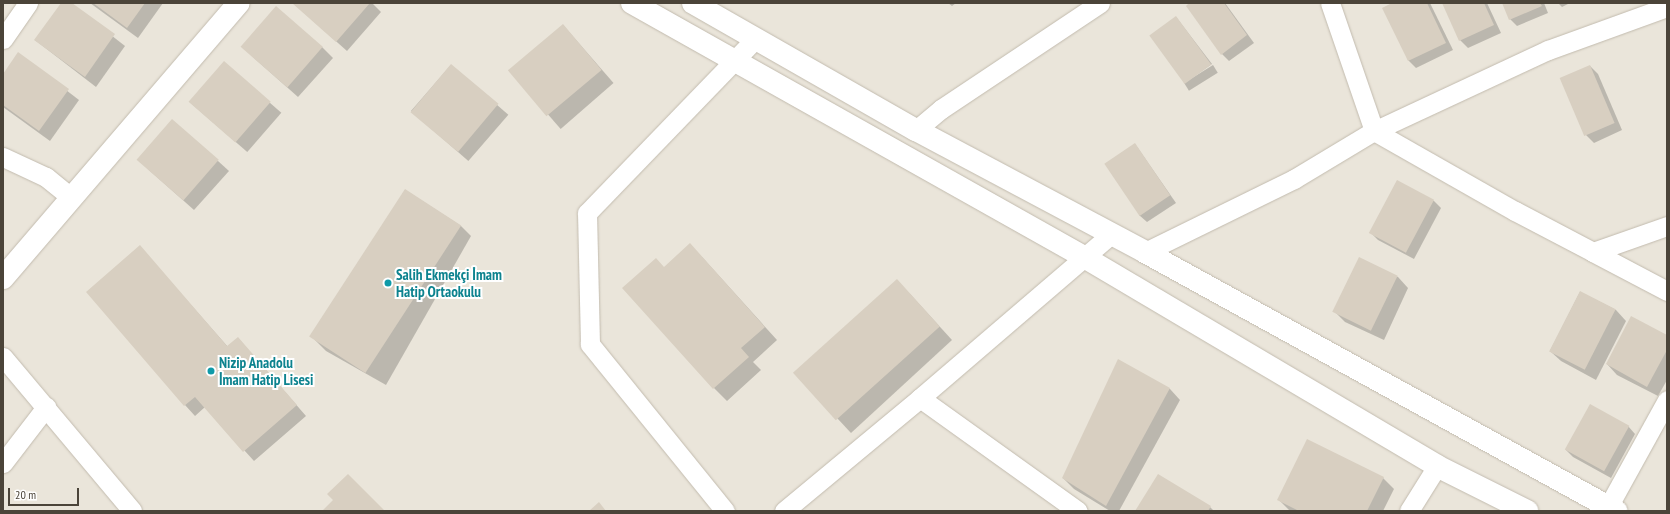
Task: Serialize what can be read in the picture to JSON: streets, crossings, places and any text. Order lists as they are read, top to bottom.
{
  "places": ["Salih Ekmekçi İmam Hatip Ortaokulu", "Nizip Anadolu İmam Hatip Lisesi"],
  "scale_bar": "20 m"
}
